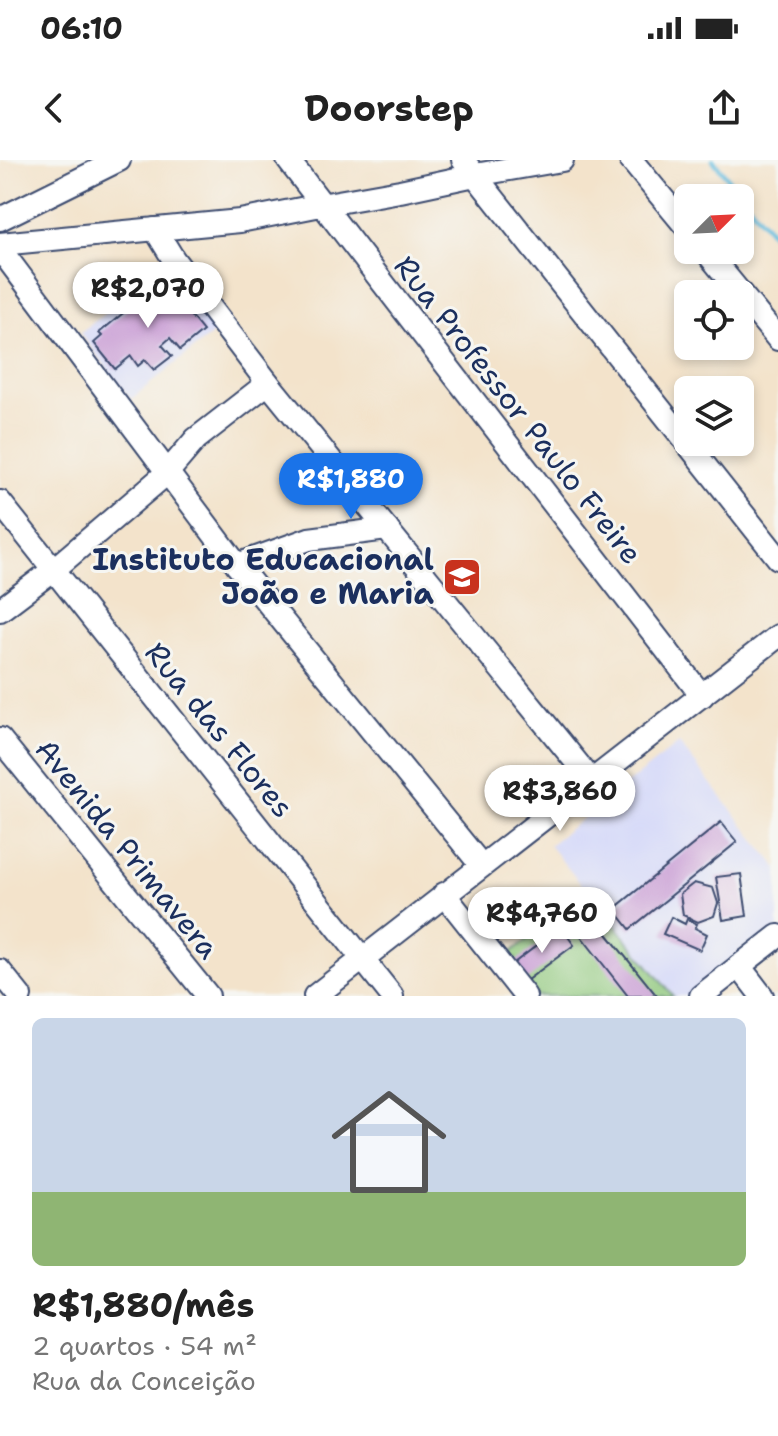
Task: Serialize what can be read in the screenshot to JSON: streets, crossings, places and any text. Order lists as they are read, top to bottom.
{
  "streets": {
    "street": ["Rua Professor Paulo Freire", "Rua das Flores", "Avenida Primavera"]
  },
  "places": {
    "school or university": ["Instituto Educacional João e Maria"]
  },
  "north": "top right",
  "page": {
    "status": "06:10",
    "header": "Doorstep",
    "price": [
      "R$2,070",
      "R$1,880",
      "R$3,860",
      "R$4,760"
    ],
    "list": [
      {
        "name": "R$1,880/mês",
        "note": "2 quartos · 54 m² · Rua da Conceição"
      }
    ]
  }
}
